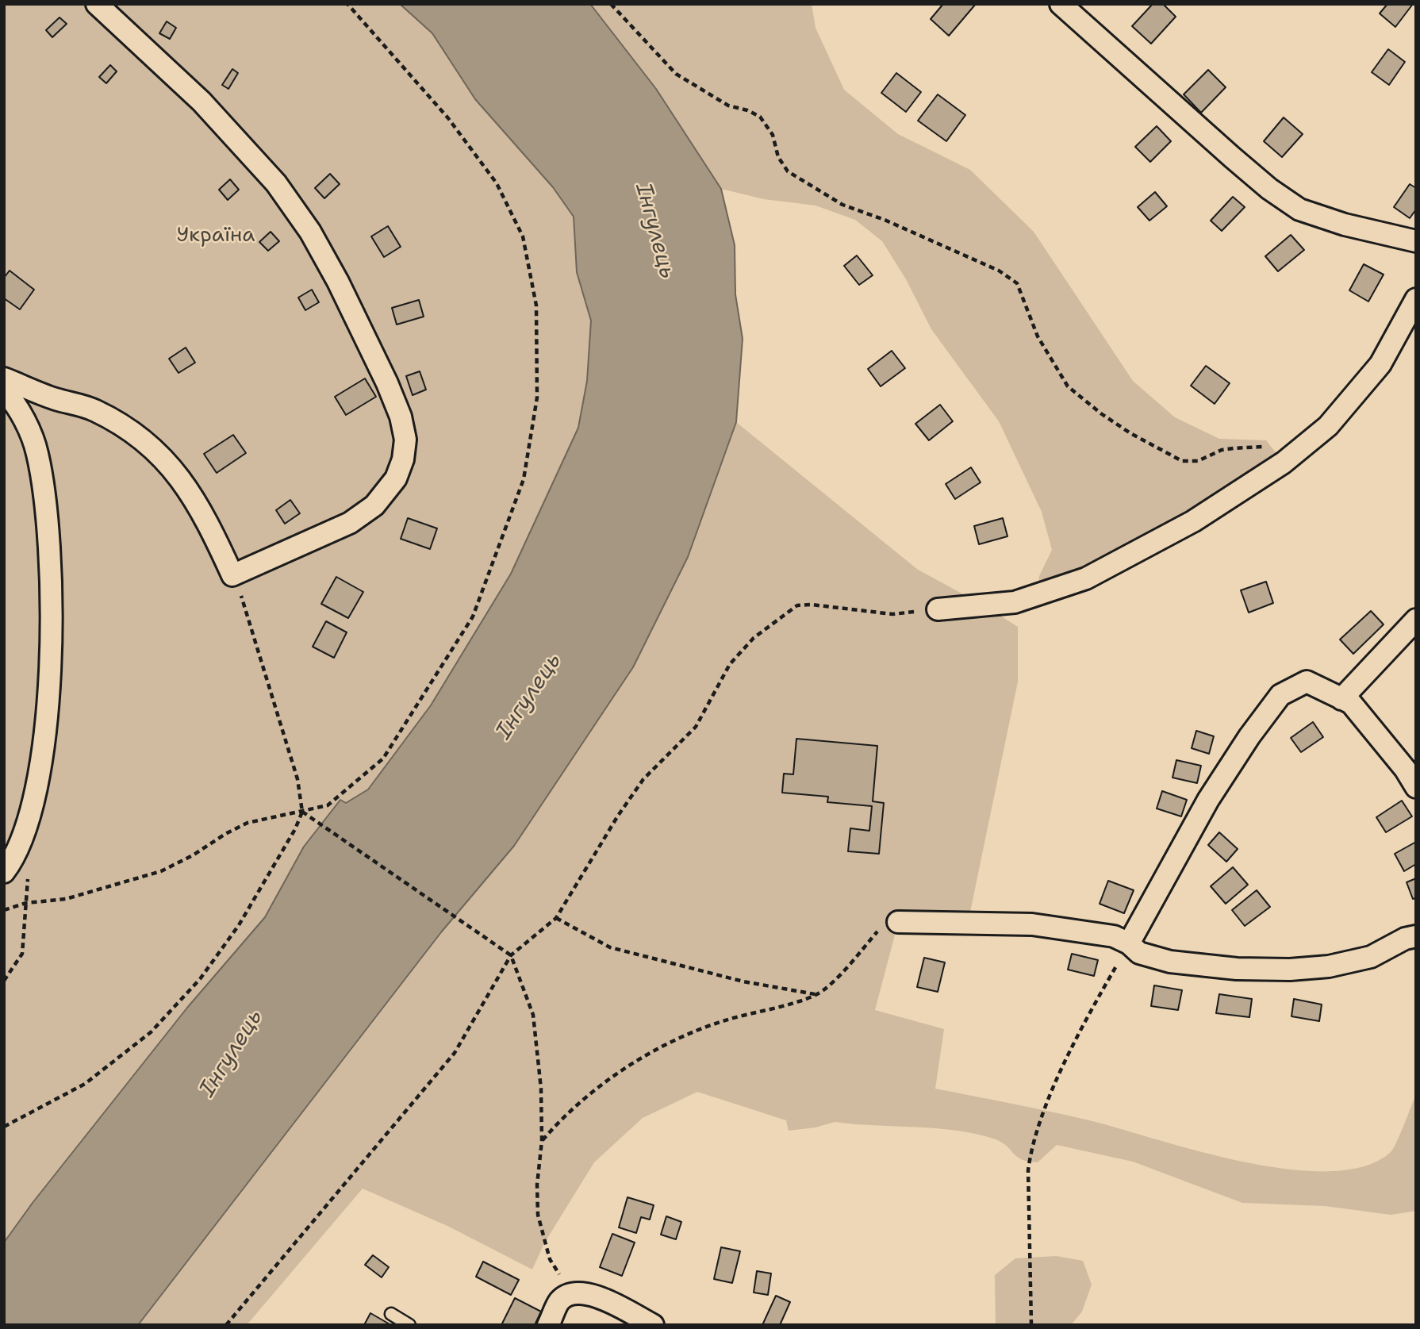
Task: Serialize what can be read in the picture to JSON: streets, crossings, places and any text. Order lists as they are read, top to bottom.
{
  "water": ["Інгулець"],
  "parks": ["Україна"]
}
